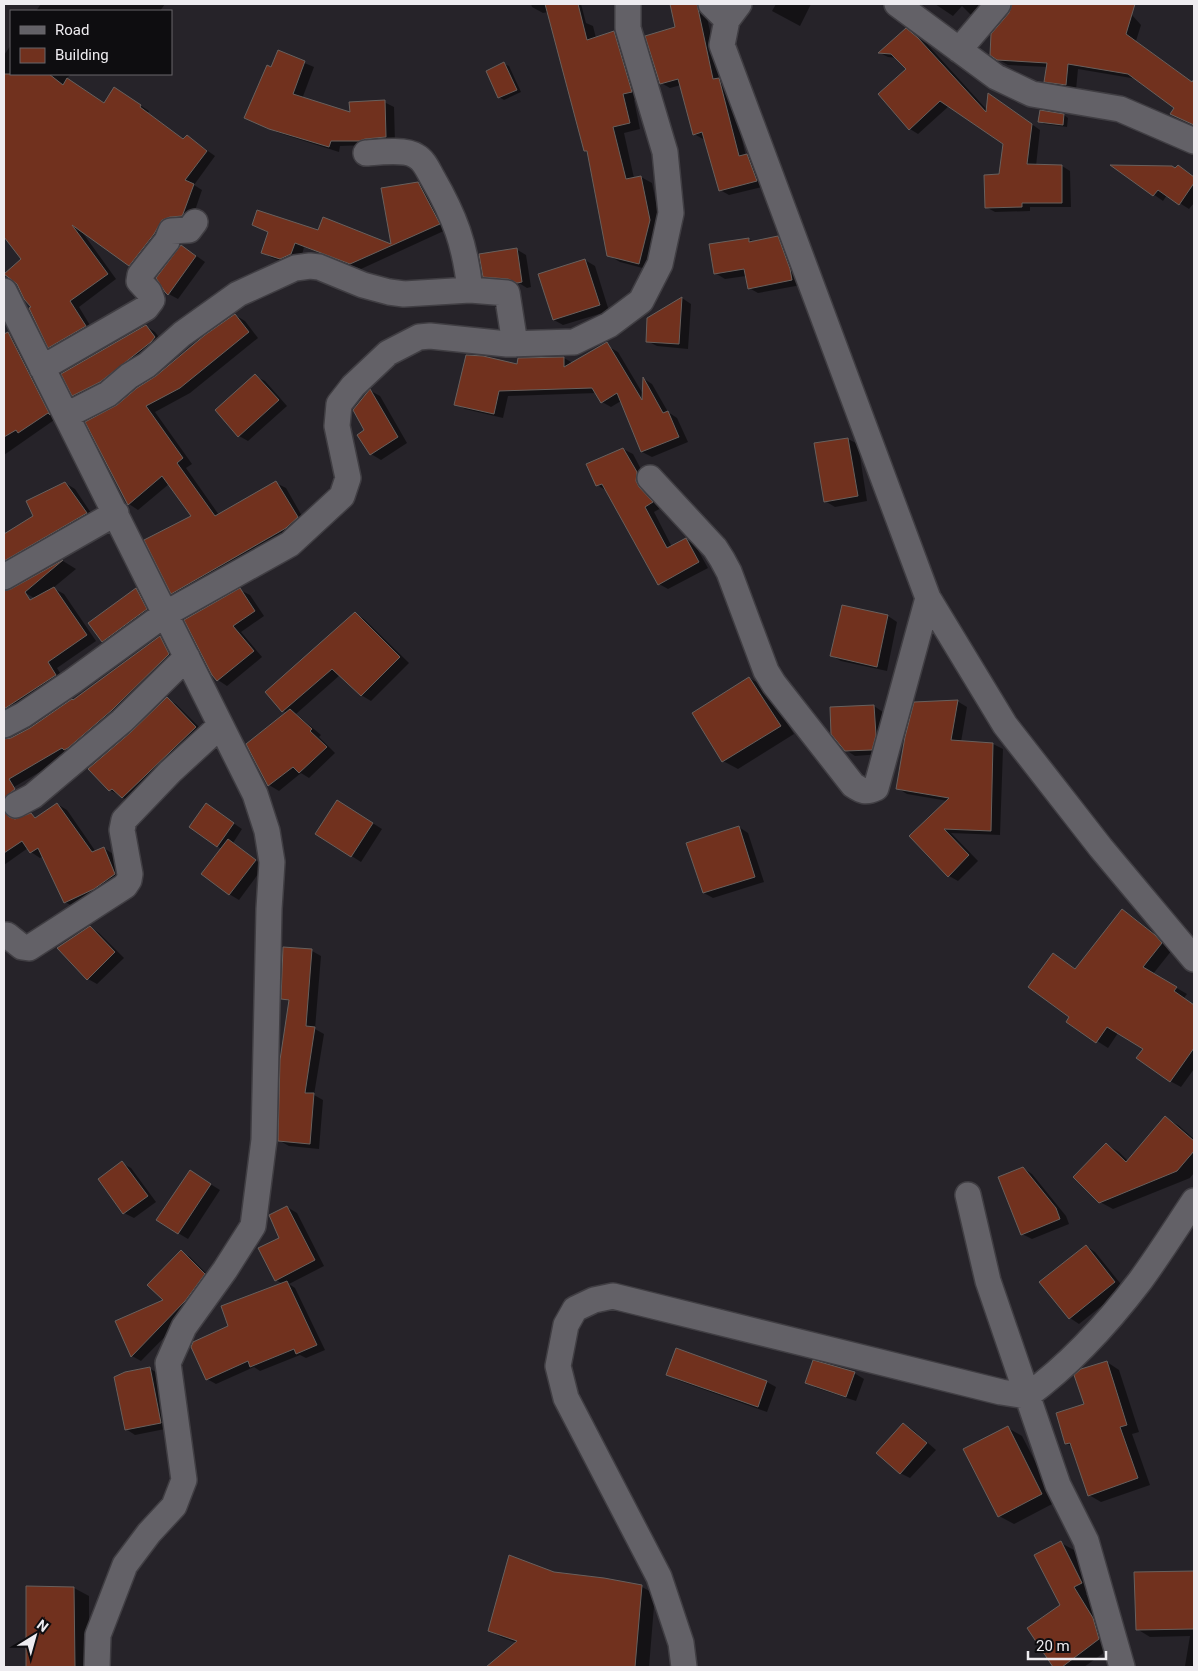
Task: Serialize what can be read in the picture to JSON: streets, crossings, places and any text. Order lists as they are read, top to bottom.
{
  "legend": ["Road", "Building"],
  "scale_bar": "20 m",
  "north": "top right"
}
